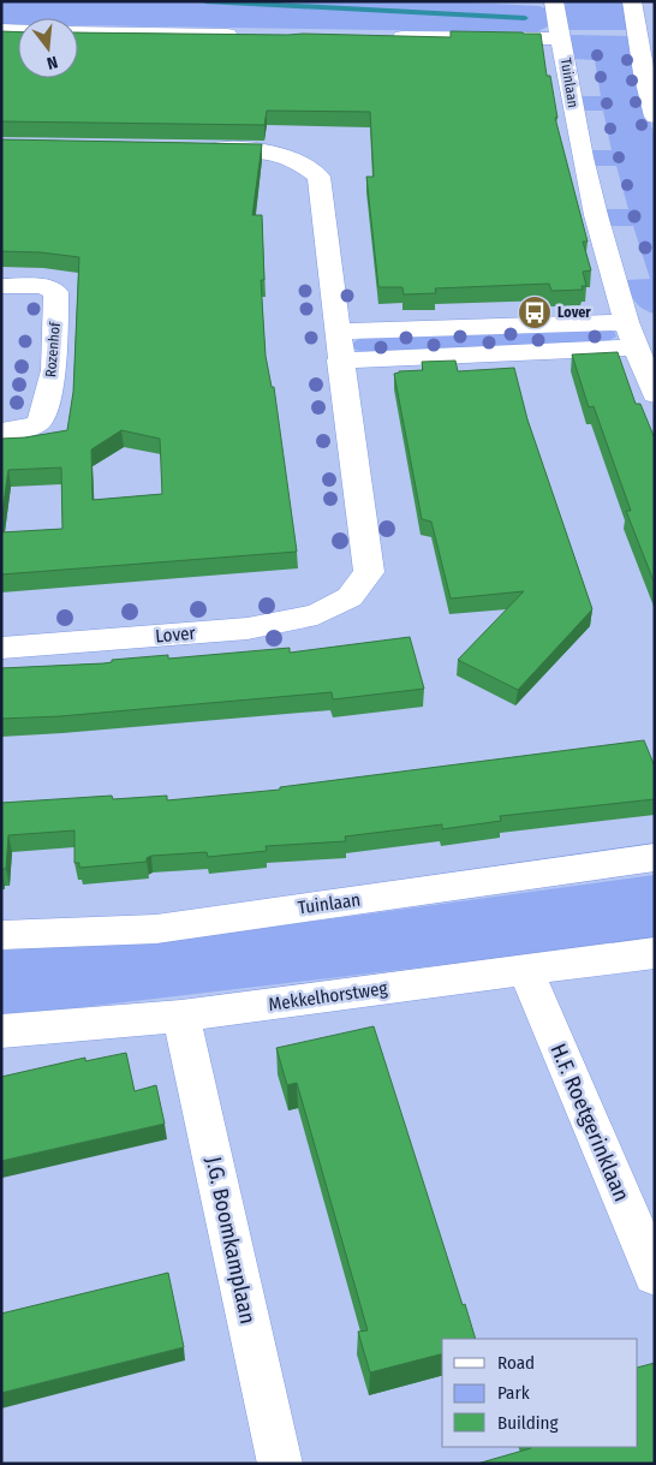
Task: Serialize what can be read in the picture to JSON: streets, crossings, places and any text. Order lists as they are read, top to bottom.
{
  "streets": {
    "street": [
      "Tuinlaan",
      "Rozenhof",
      "Lover",
      "Mekkelhorstweg",
      "H.F. Roetgerinklaan",
      "J.G. Boomkamplaan"
    ]
  },
  "crossings": [
    ["Mekkelhorstweg", "H.F. Roetgerinklaan"],
    ["Mekkelhorstweg", "J.G. Boomkamplaan"]
  ],
  "places": {
    "bus stop": ["Lover"]
  },
  "legend": ["Road", "Park", "Building"],
  "north": "bottom"
}
